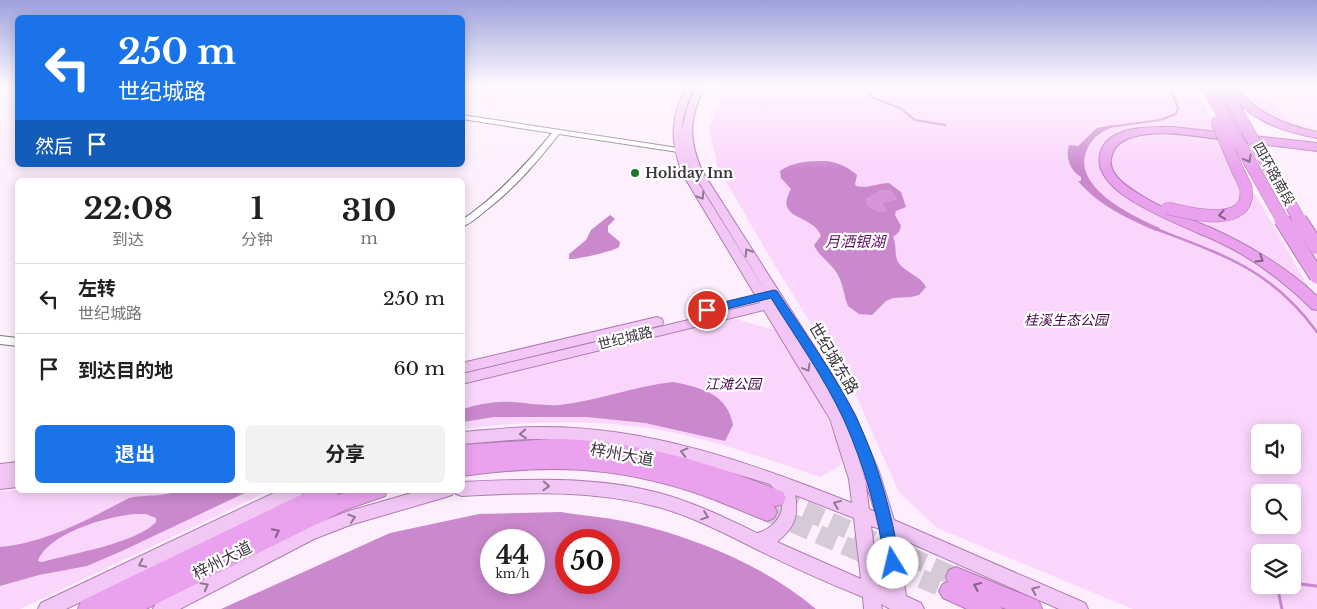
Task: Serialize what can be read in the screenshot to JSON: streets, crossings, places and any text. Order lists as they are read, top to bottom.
{
  "streets": {
    "highway": ["四环路南段", "梓州大道"],
    "main road": ["世纪城路", "世纪城东路"]
  },
  "crossings": [
    ["世纪城路", "世纪城东路"]
  ],
  "water": ["月洒银湖"],
  "parks": ["桂溪生态公园", "江滩公园"],
  "places": ["Holiday Inn"],
  "page": {
    "turn": ["250 m", "世纪城路"],
    "then": "然后",
    "eta": [
      "22:08",
      "到达",
      "1",
      "分钟",
      "310",
      "m"
    ],
    "list": [
      {
        "name": "左转",
        "note": "世纪城路",
        "value": "250 m"
      },
      {
        "name": "到达目的地",
        "value": "60 m"
      }
    ],
    "buttons": ["退出", "分享"],
    "speed": "44 km/h",
    "limit": "50"
  }
}
